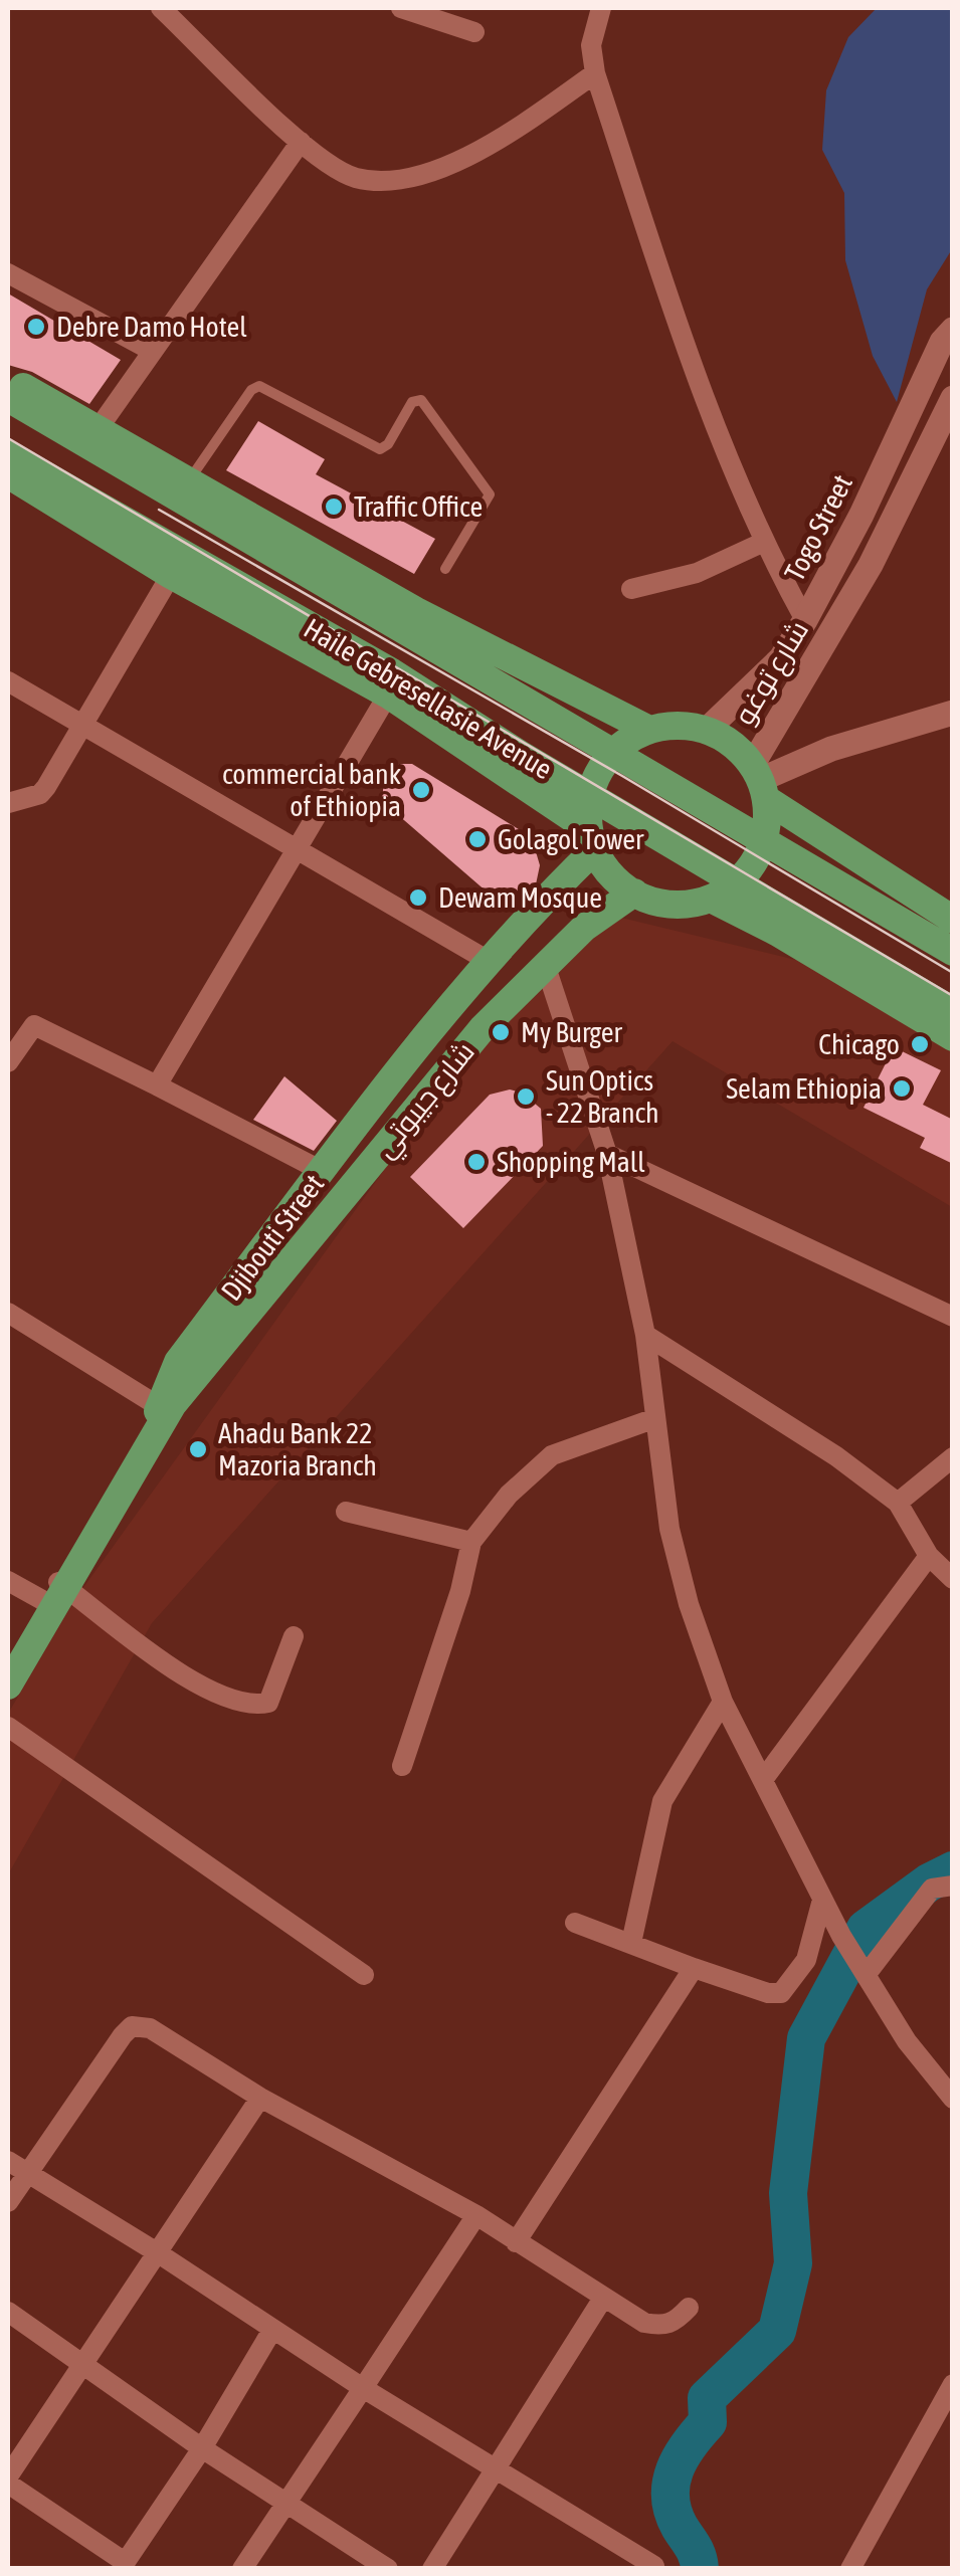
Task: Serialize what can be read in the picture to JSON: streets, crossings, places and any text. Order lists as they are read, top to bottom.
{
  "streets": {
    "main road": ["Haile Gebresellasie Avenue", "شارع جيبوتي", "Djibouti Street"],
    "street": ["Togo Street", "شارع توغو"]
  },
  "crossings": [
    ["Togo Street", "شارع توغو"],
    ["Togo Street", "شارع جيبوتي"],
    ["Togo Street", "Djibouti Street"],
    ["شارع توغو", "شارع جيبوتي"],
    ["شارع توغو", "Djibouti Street"],
    ["شارع جيبوتي", "Djibouti Street"]
  ],
  "places": [
    "Debre Damo Hotel",
    "Traffic Office",
    "commercial bank of Ethiopia",
    "Golagol Tower",
    "Dewam Mosque",
    "My Burger",
    "Chicago",
    "Selam Ethiopia",
    "Sun Optics - 22 Branch",
    "Shopping Mall",
    "Ahadu Bank 22 Mazoria Branch"
  ]
}
